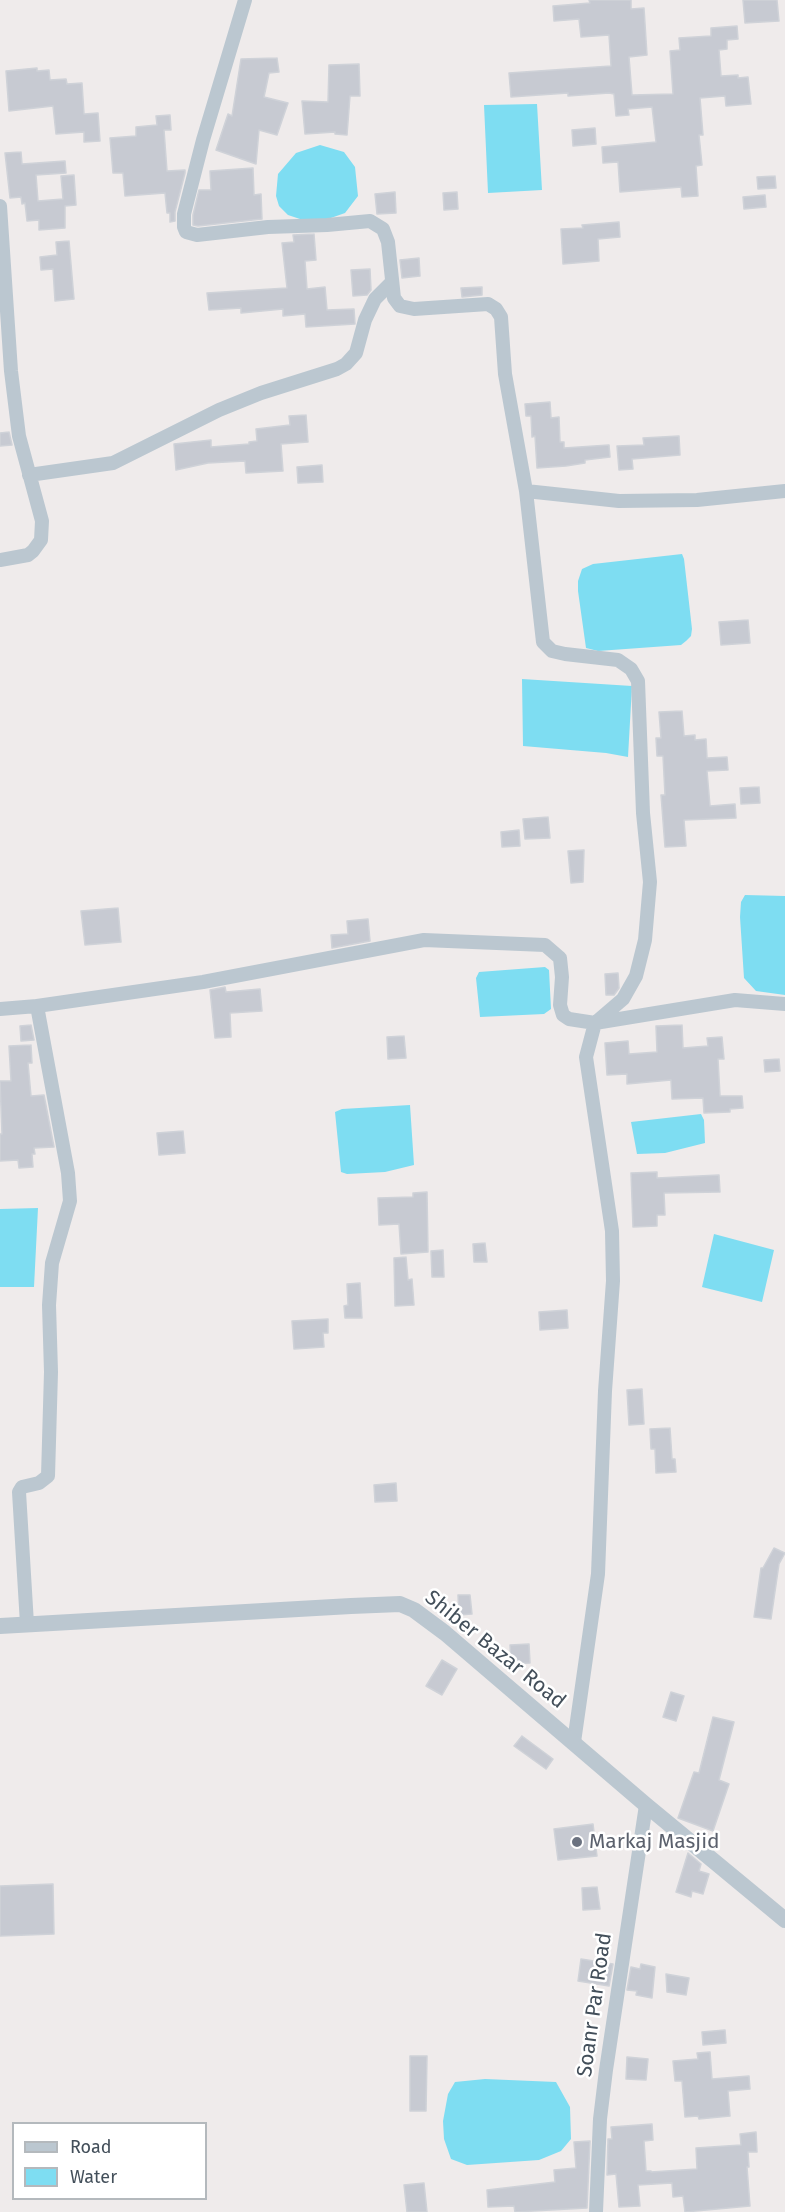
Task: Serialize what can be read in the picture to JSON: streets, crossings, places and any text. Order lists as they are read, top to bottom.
{
  "streets": {
    "street": ["Shiber Bazar Road", "Soanr Par Road"]
  },
  "crossings": [
    ["Shiber Bazar Road", "Soanr Par Road"]
  ],
  "places": ["Markaj Masjid"],
  "legend": ["Road", "Water"]
}
